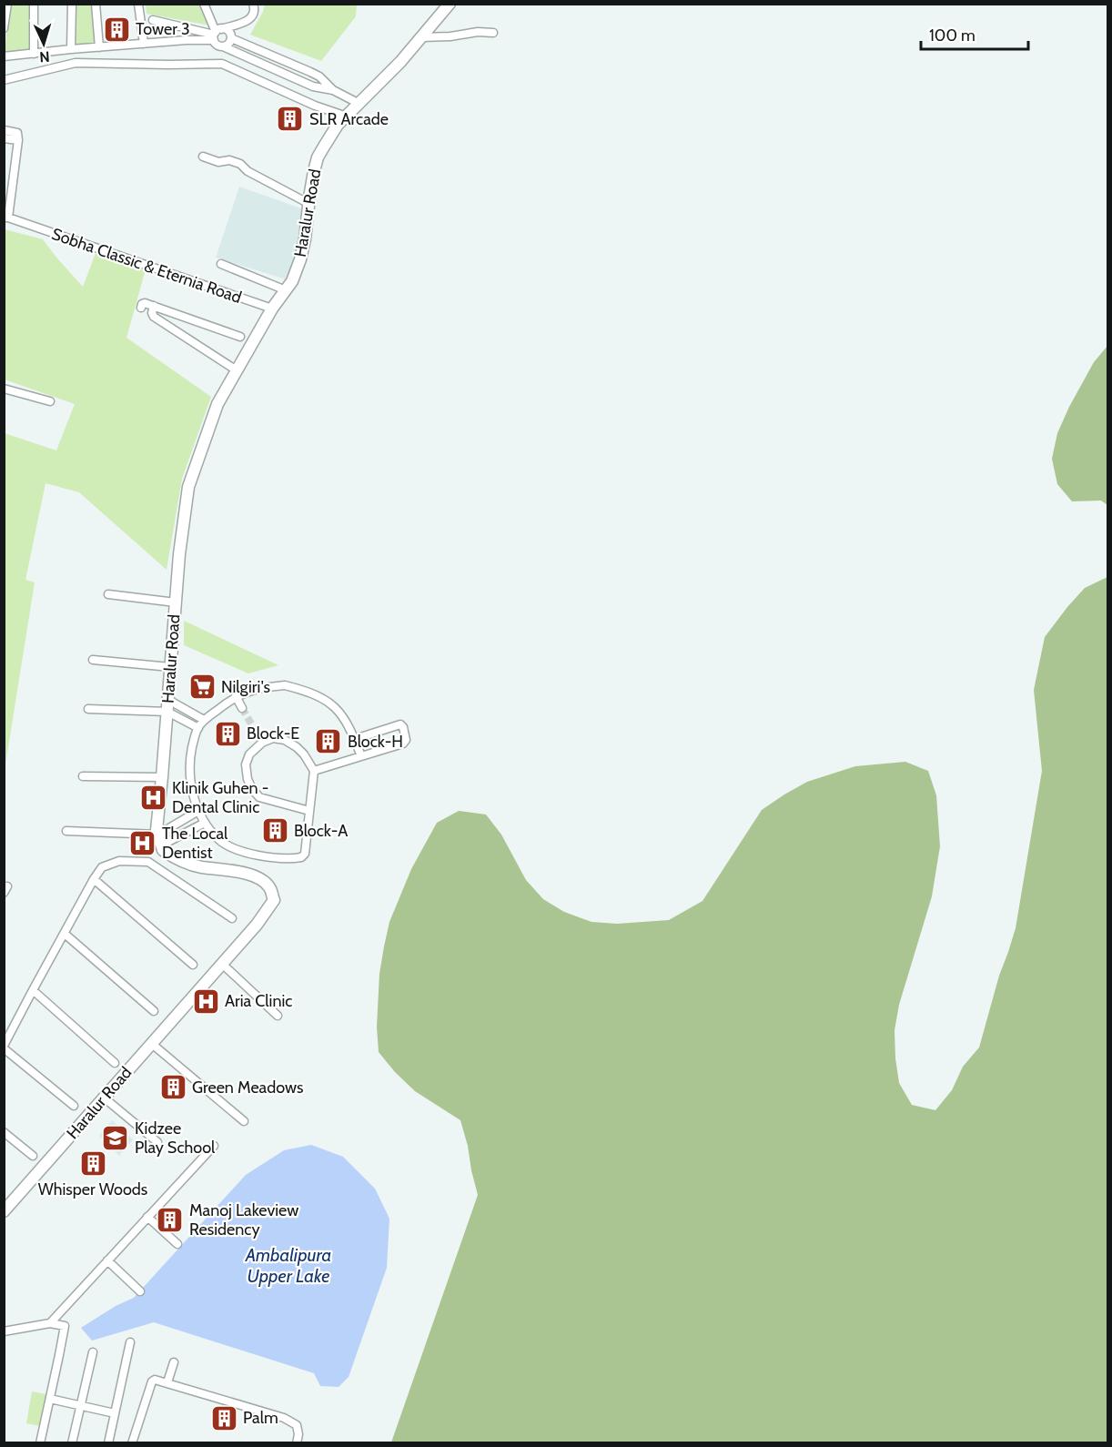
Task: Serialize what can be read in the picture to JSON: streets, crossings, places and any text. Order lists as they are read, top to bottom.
{
  "streets": {
    "street": ["Haralur Road", "Sobha Classic & Eternia Road"]
  },
  "crossings": [
    ["Haralur Road", "Sobha Classic & Eternia Road"]
  ],
  "water": ["Ambalipura Upper Lake"],
  "places": {
    "building": [
      "Tower 3",
      "SLR Arcade",
      "Block-E",
      "Block-H",
      "Block-A",
      "Green Meadows",
      "Whisper Woods",
      "Manoj Lakeview Residency",
      "Palm"
    ],
    "supermarket": ["Nilgiri's"],
    "hospital": ["Klinik Guhen - Dental Clinic", "The Local Dentist", "Aria Clinic"],
    "school or university": ["Kidzee Play School"]
  },
  "scale_bar": "100 m",
  "north": "bottom"
}
